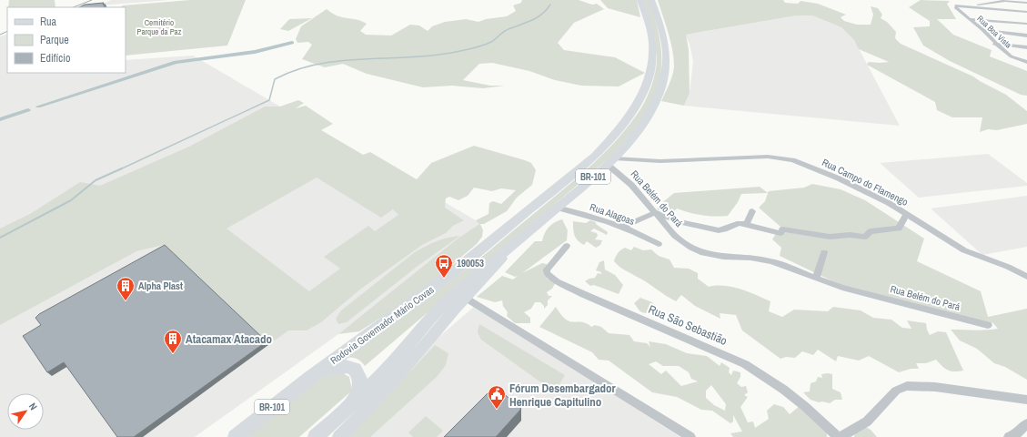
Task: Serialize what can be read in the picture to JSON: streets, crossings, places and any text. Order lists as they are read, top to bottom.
{
  "streets": {
    "highway": ["BR-101", "Rodovia Governador Mário Covas"],
    "street": [
      "Rua Boa Vista",
      "Rua Campo do Flamengo",
      "Rua Belém do Pará",
      "Rua Alagoas",
      "Rua São Sebastião"
    ]
  },
  "crossings": [
    ["Rua Campo do Flamengo", "Rua Belém do Pará"],
    ["Rua Campo do Flamengo", "Rodovia Governador Mário Covas"],
    ["Rua Belém do Pará", "Rodovia Governador Mário Covas"],
    ["Rua Alagoas", "Rodovia Governador Mário Covas"]
  ],
  "parks": ["Cemitério Parque da Paz"],
  "places": {
    "bus stop": ["190053"],
    "building": ["Alpha Plast", "Atacamax Atacado"],
    "public building": ["Fórum Desembargador Henrique Capitulino"]
  },
  "legend": ["Rua", "Parque", "Edifício"],
  "north": "top right"
}
